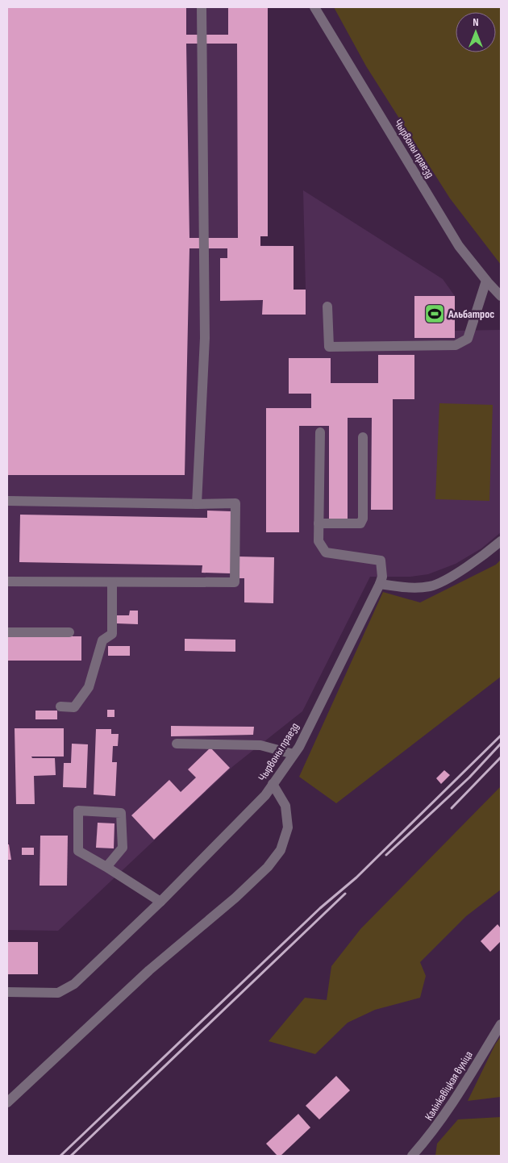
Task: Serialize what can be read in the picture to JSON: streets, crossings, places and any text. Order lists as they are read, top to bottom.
{
  "streets": {
    "street": ["Чырвоны праезд", "Калінкавіцкая вуліца"]
  },
  "places": {
    "sports": ["Альбатрос"]
  },
  "north": "top"
}
